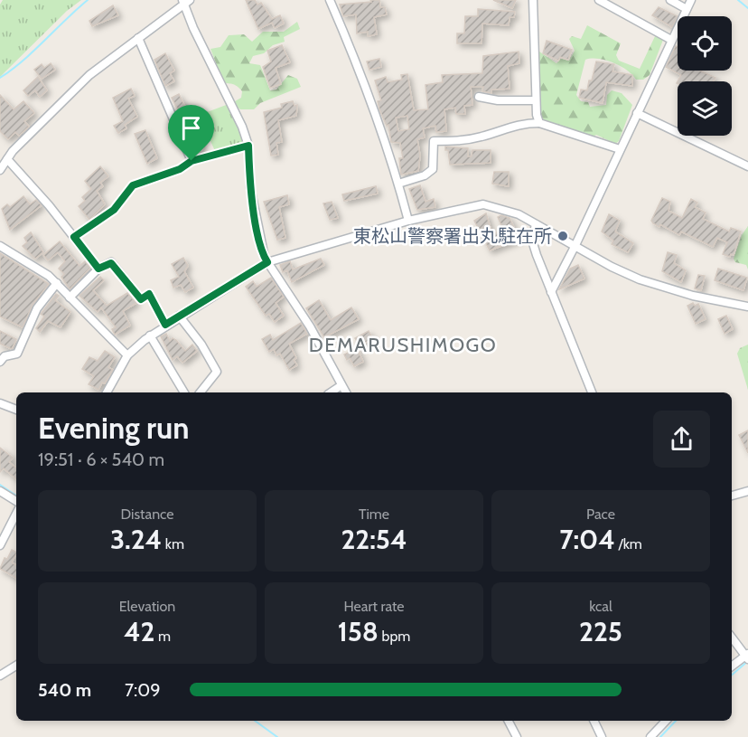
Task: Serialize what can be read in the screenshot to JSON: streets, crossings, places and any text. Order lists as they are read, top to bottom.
{
  "districts": ["DEMARUSHIMOGO"],
  "places": ["東松山警察署出丸駐在所"],
  "page": {
    "heading": ["Evening run", "19:51 · 6 × 540 m"],
    "stats": [
      ["Distance", "3.24 km"],
      ["Time", "22:54"],
      ["Pace", "7:04 /km"],
      ["Elevation", "42 m"],
      ["Heart rate", "158 bpm"],
      ["kcal", "225"]
    ],
    "list": [
      {
        "name": "540 m",
        "note": "7:09"
      }
    ]
  }
}
